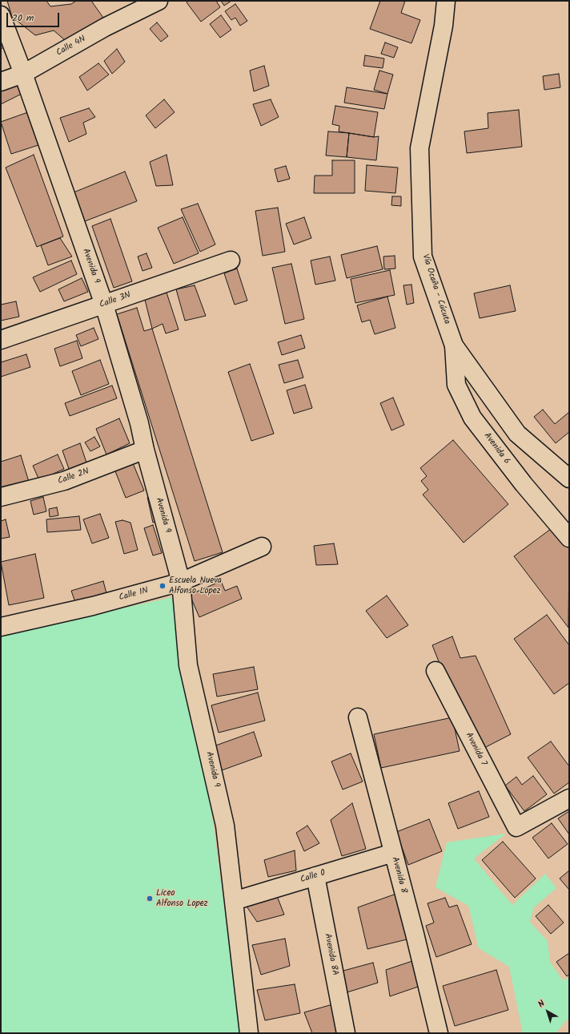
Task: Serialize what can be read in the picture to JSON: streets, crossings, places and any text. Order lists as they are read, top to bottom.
{
  "streets": {
    "street": [
      "Calle 4N",
      "Avenida 9",
      "Vía Ocaña - Cúcuta",
      "Calle 3N",
      "Avenida 6",
      "Calle 2N",
      "Calle 1N",
      "Avenida 7",
      "Avenida 8",
      "Calle 0",
      "Avenida 8A"
    ]
  },
  "crossings": [
    ["Calle 4N", "Avenida 9"],
    ["Avenida 9", "Calle 3N"],
    ["Avenida 9", "Calle 2N"],
    ["Avenida 9", "Calle 1N"],
    ["Avenida 9", "Calle 0"],
    ["Vía Ocaña - Cúcuta", "Avenida 6"],
    ["Avenida 8", "Calle 0"],
    ["Calle 0", "Avenida 8A"]
  ],
  "places": ["Escuela Nueva Alfonso Lopez", "Liceo Alfonso Lopez"],
  "scale_bar": "20 m",
  "north": "top left"
}
